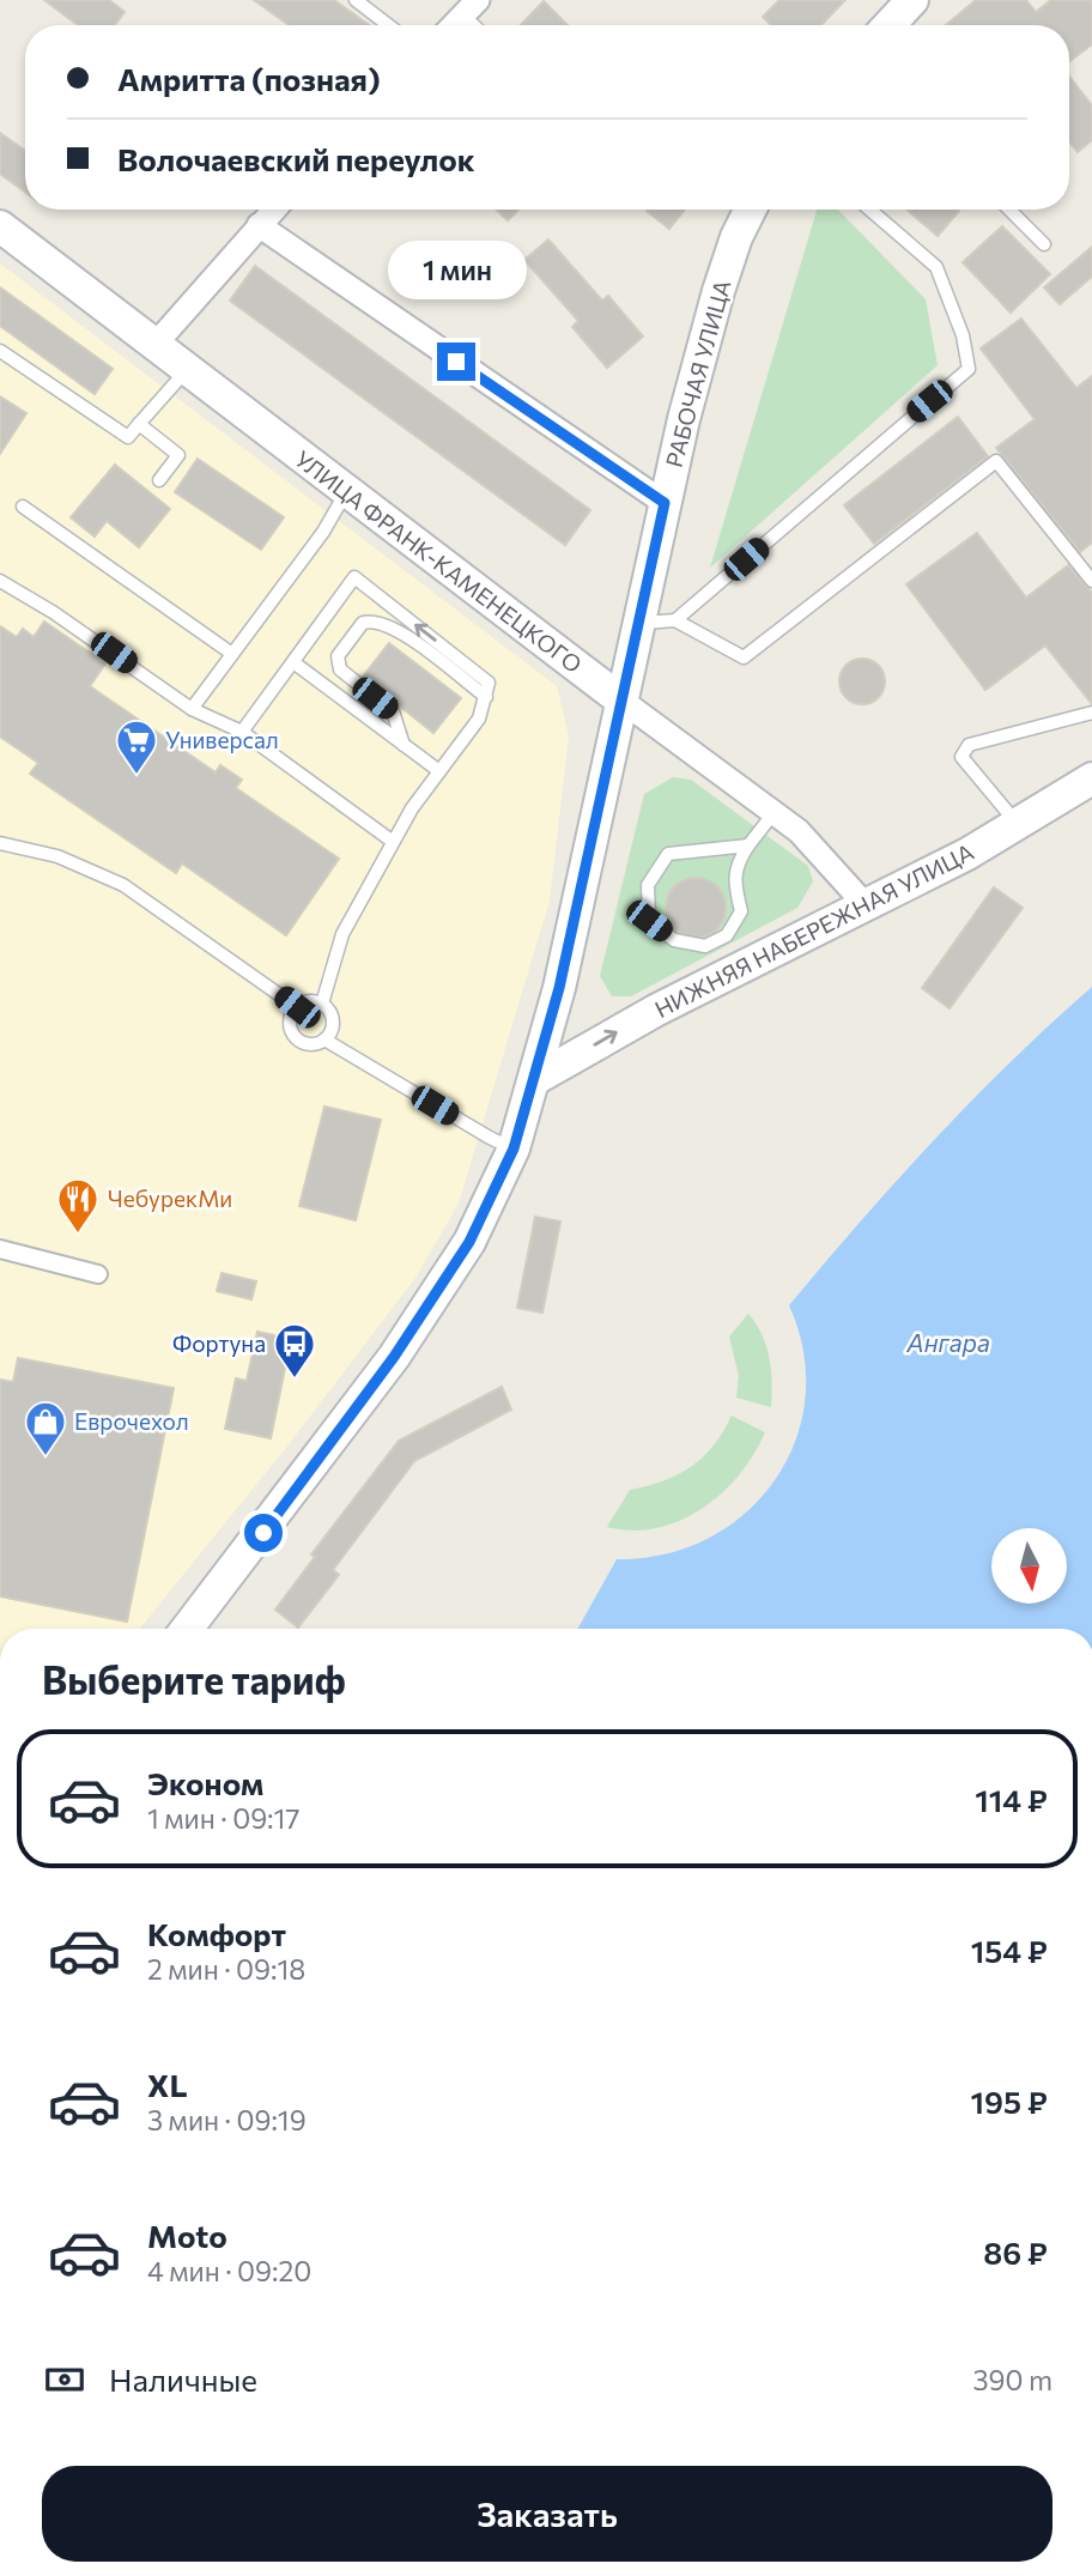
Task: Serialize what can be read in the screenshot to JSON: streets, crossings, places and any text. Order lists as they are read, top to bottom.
{
  "streets": {
    "main road": ["РАБОЧАЯ УЛИЦА", "УЛИЦА ФРАНК-КАМЕНЕЦКОГО", "НИЖНЯЯ НАБЕРЕЖНАЯ УЛИЦА"]
  },
  "crossings": [
    ["РАБОЧАЯ УЛИЦА", "УЛИЦА ФРАНК-КАМЕНЕЦКОГО"],
    ["РАБОЧАЯ УЛИЦА", "НИЖНЯЯ НАБЕРЕЖНАЯ УЛИЦА"],
    ["УЛИЦА ФРАНК-КАМЕНЕЦКОГО", "НИЖНЯЯ НАБЕРЕЖНАЯ УЛИЦА"]
  ],
  "one_way": ["НИЖНЯЯ НАБЕРЕЖНАЯ УЛИЦА"],
  "water": ["Ангара"],
  "places": {
    "supermarket": ["Универсал"],
    "restaurant": ["ЧебурекМи"],
    "bus stop": ["Фортуна"],
    "shop": ["Еврочехол"]
  },
  "north": "bottom",
  "page": {
    "banner": ["Амритта (позная)", "Волочаевский переулок"],
    "bubble": "1 мин",
    "heading": "Выберите тариф",
    "list": [
      {
        "name": "Эконом",
        "note": "1 мин · 09:17",
        "value": "114 ₽"
      },
      {
        "name": "Комфорт",
        "note": "2 мин · 09:18",
        "value": "154 ₽"
      },
      {
        "name": "XL",
        "note": "3 мин · 09:19",
        "value": "195 ₽"
      },
      {
        "name": "Moto",
        "note": "4 мин · 09:20",
        "value": "86 ₽"
      }
    ],
    "pay": ["Наличные", "390 m"],
    "buttons": "Заказать"
  }
}
